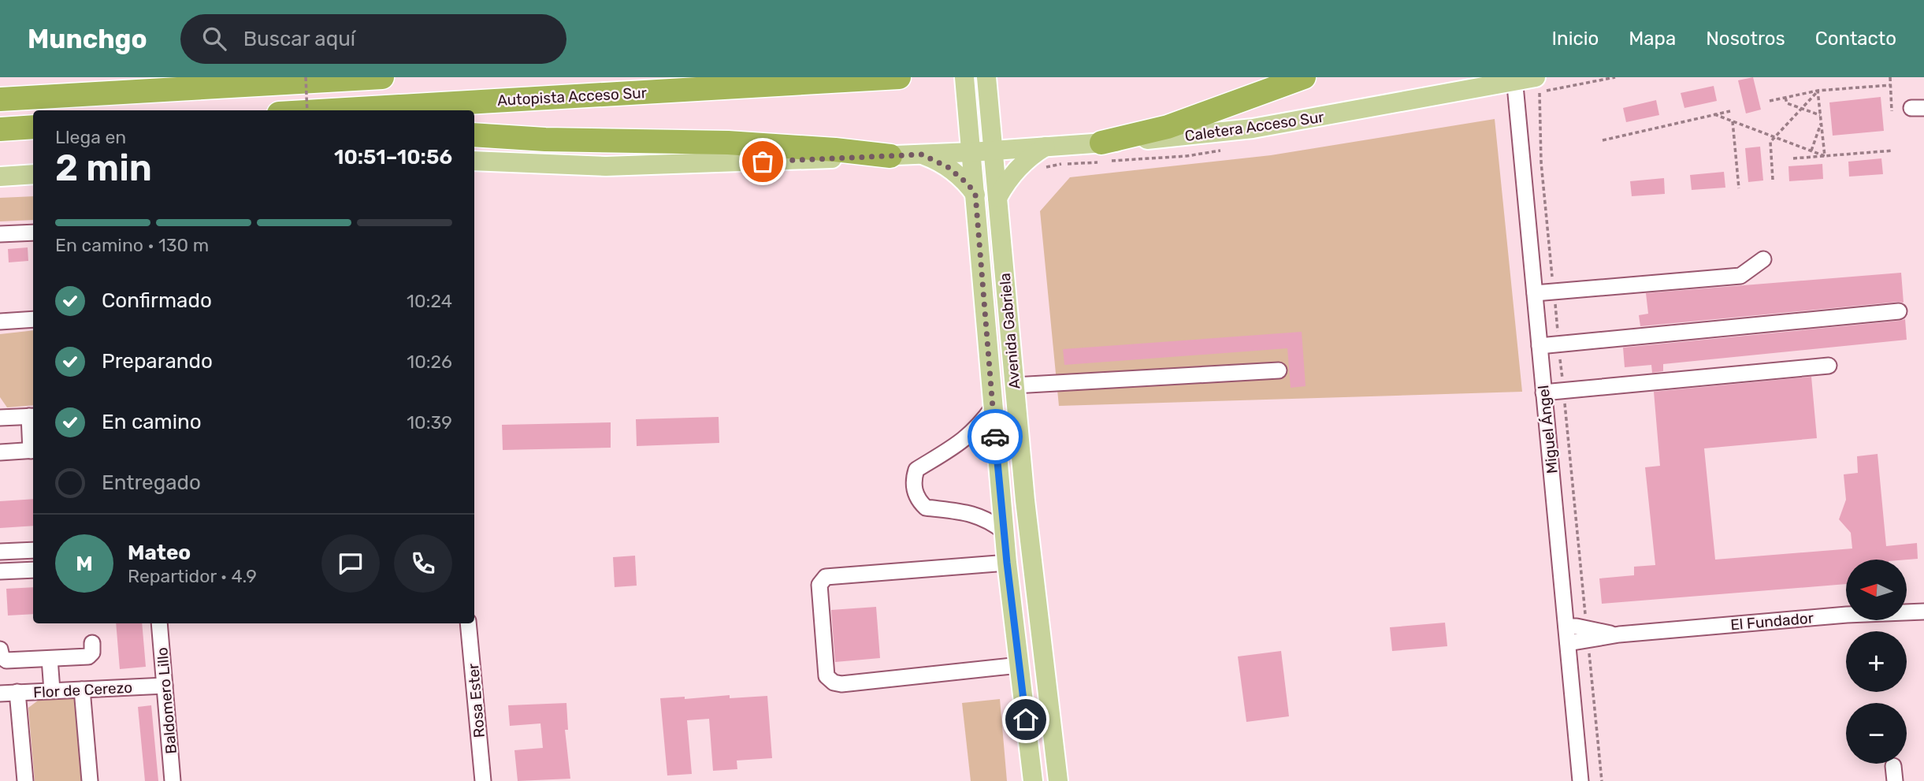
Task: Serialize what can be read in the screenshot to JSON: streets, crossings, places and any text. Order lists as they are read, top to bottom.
{
  "streets": {
    "highway": ["Autopista Acceso Sur"],
    "main road": ["Caletera Acceso Sur", "Avenida Gabriela"],
    "street": [
      "Miguel Ángel",
      "El Fundador",
      "Flor de Cerezo",
      "Baldomero Lillo",
      "Rosa Ester"
    ]
  },
  "crossings": [
    ["Caletera Acceso Sur", "Avenida Gabriela"],
    ["Caletera Acceso Sur", "Miguel Ángel"],
    ["Miguel Ángel", "El Fundador"],
    ["Flor de Cerezo", "Baldomero Lillo"]
  ],
  "north": "left",
  "page": {
    "header": "Munchgo",
    "search": "Buscar aquí",
    "nav": [
      "Inicio",
      "Mapa",
      "Nosotros",
      "Contacto"
    ],
    "heading": ["2 min", "Llega en", "10:51–10:56"],
    "panel": ["Mateo", "Repartidor · 4.9"],
    "bar": "En camino · 130 m",
    "list": [
      ["Confirmado", "10:24"],
      ["Preparando", "10:26"],
      ["En camino", "10:39"],
      "Entregado"
    ],
    "round": "M",
    "map_buttons": ["+", "−"]
  }
}
